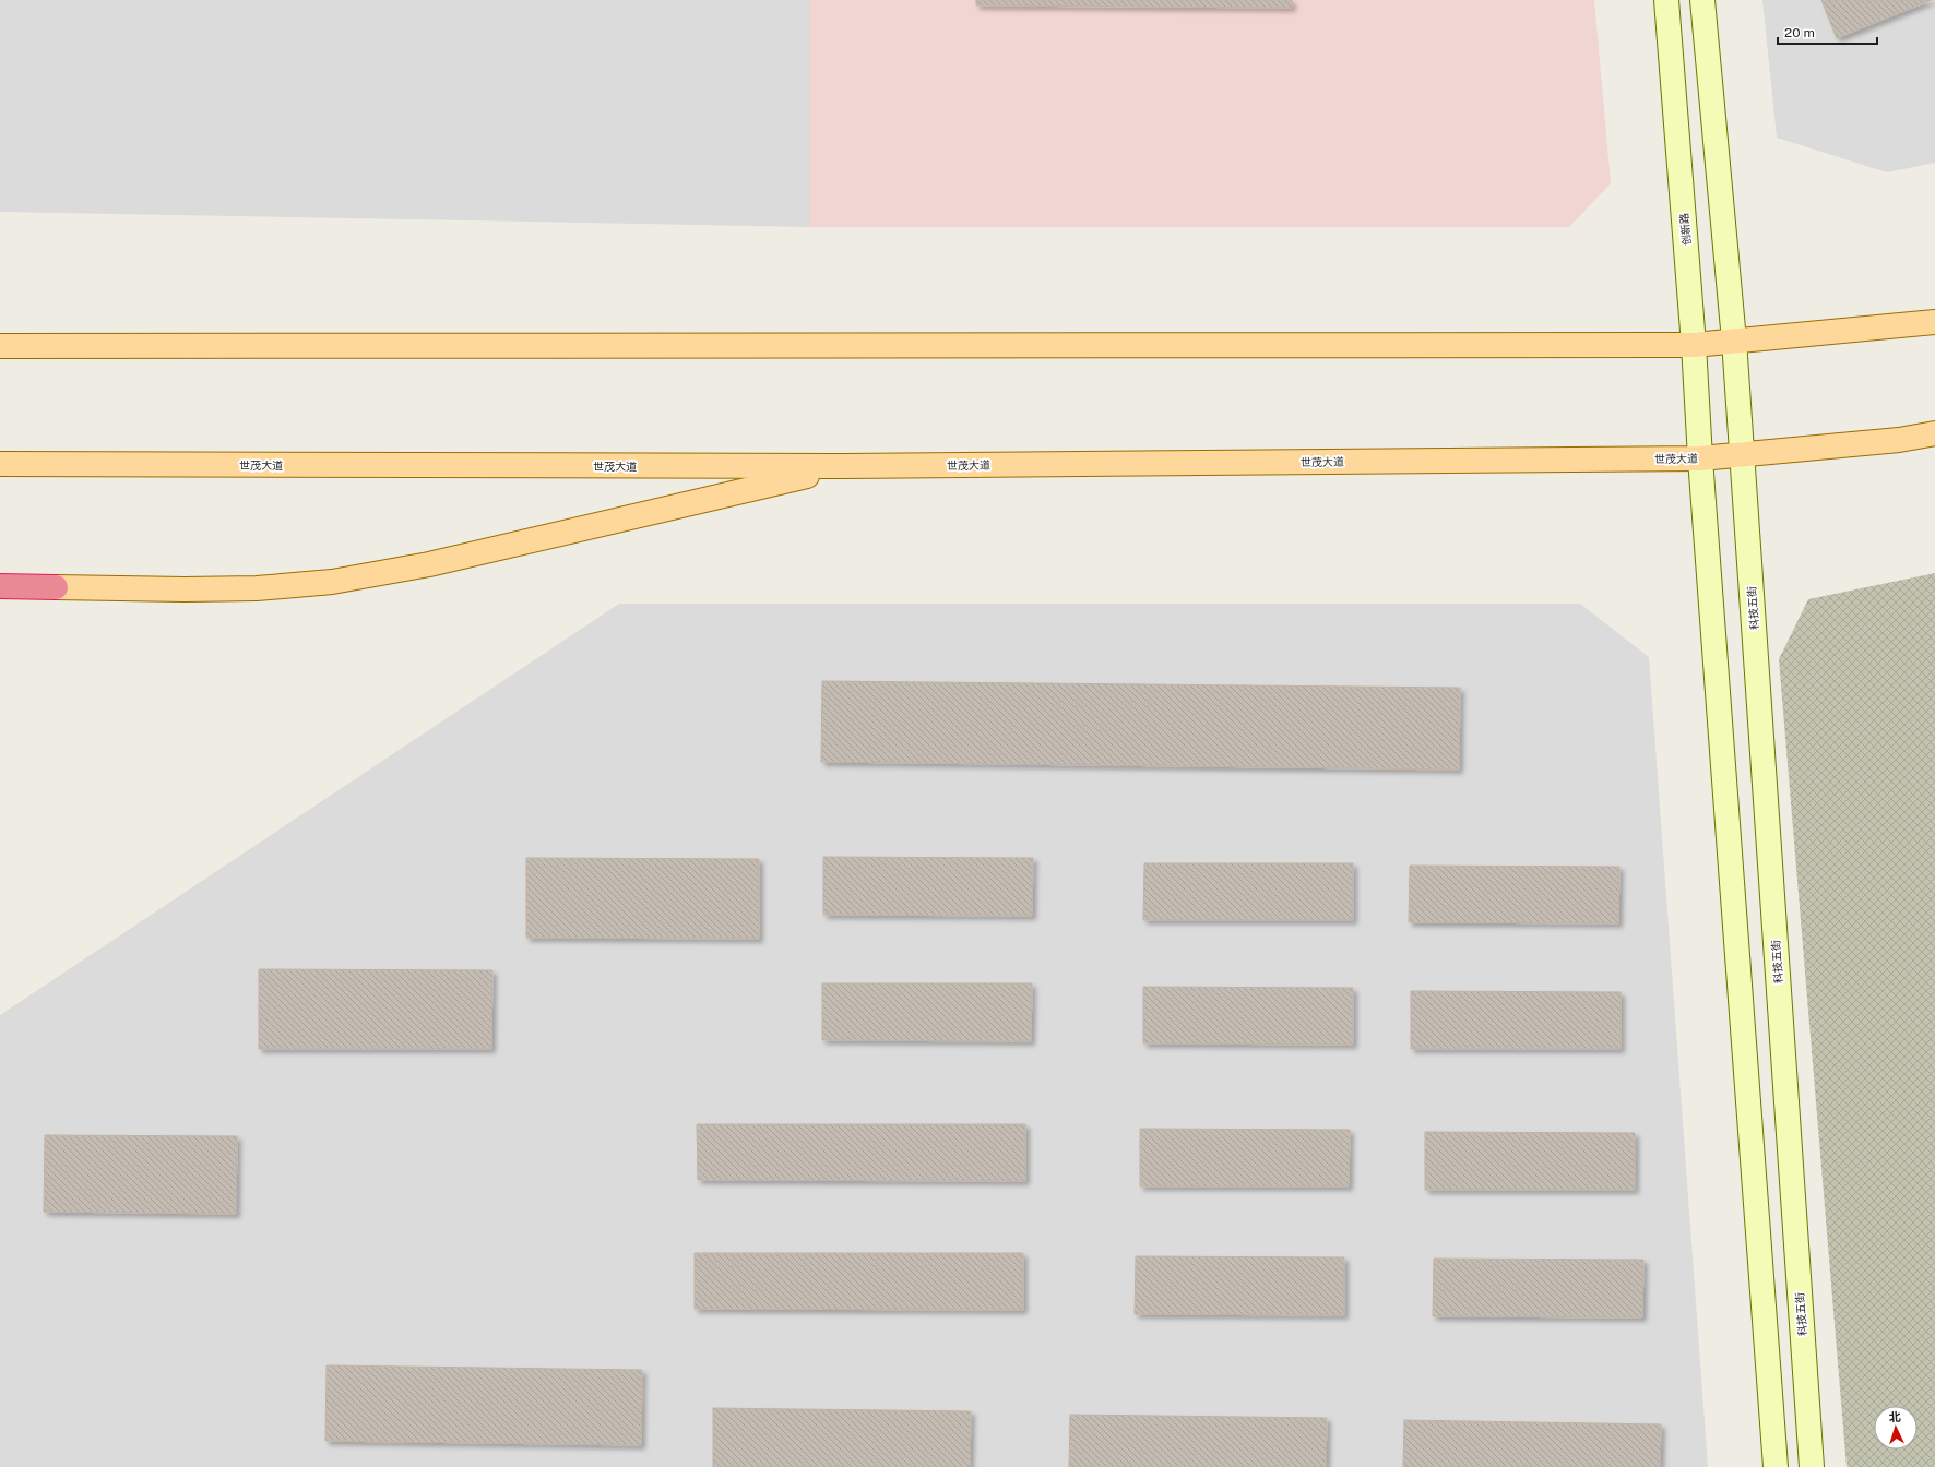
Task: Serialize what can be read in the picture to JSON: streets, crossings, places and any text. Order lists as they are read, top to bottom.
{
  "streets": {
    "main road": ["世茂大道"],
    "street": ["创新路", "科技五街"]
  },
  "crossings": [
    ["创新路", "世茂大道"],
    ["世茂大道", "科技五街"]
  ],
  "scale_bar": "20 m",
  "north": "top"
}
